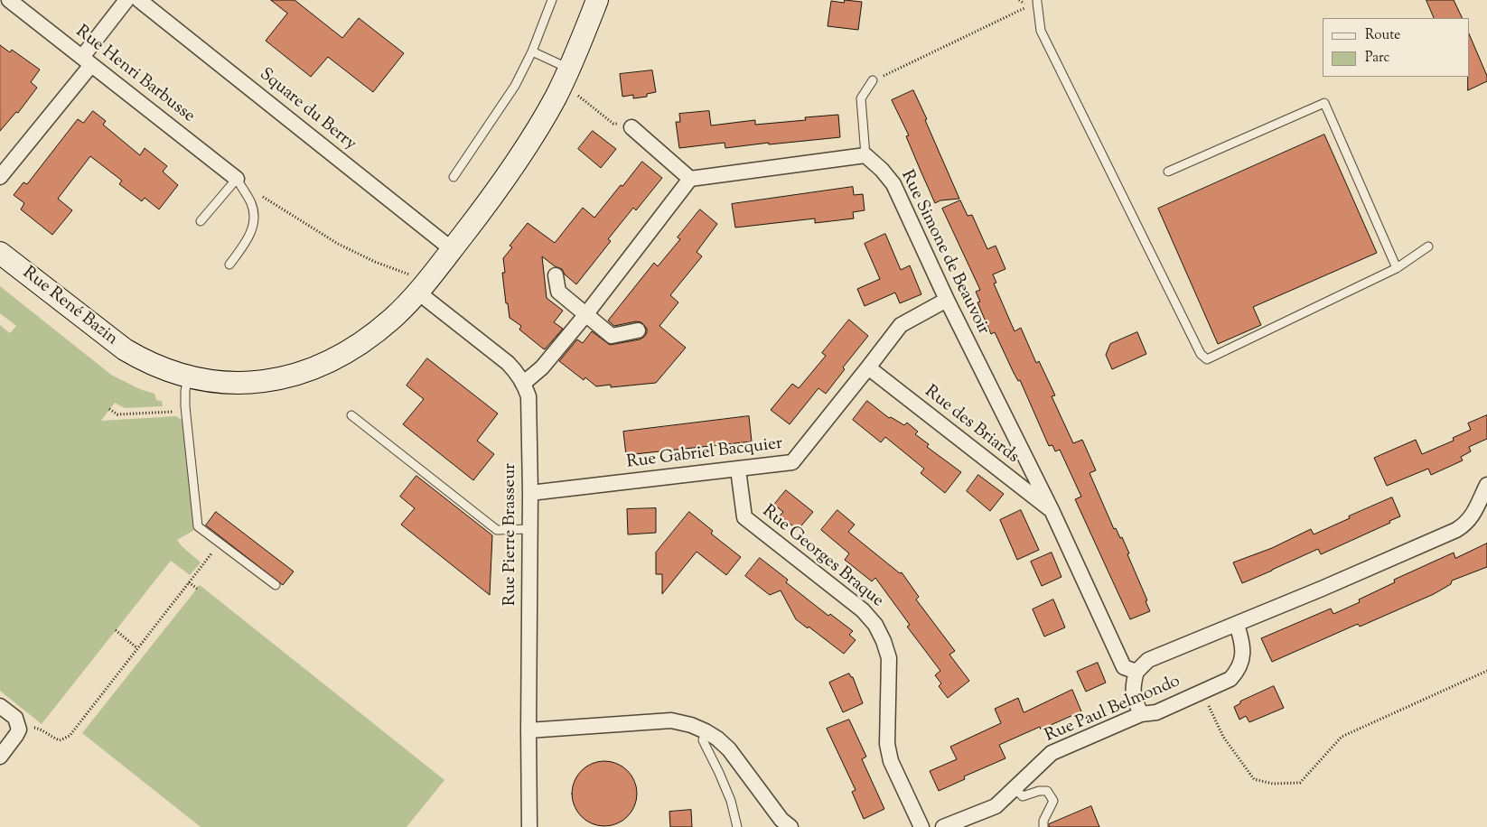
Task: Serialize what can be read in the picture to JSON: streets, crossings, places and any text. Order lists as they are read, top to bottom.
{
  "streets": {
    "street": [
      "Rue Henri Barbusse",
      "Square du Berry",
      "Rue Simone de Beauvoir",
      "Rue René Bazin",
      "Rue des Briards",
      "Rue Gabriel Bacquier",
      "Rue Pierre Brasseur",
      "Rue Georges Braque",
      "Rue Paul Belmondo"
    ]
  },
  "crossings": [
    ["Square du Berry", "Rue René Bazin"],
    ["Rue Simone de Beauvoir", "Rue des Briards"],
    ["Rue Simone de Beauvoir", "Rue Gabriel Bacquier"],
    ["Rue Simone de Beauvoir", "Rue Paul Belmondo"],
    ["Rue René Bazin", "Rue Pierre Brasseur"],
    ["Rue des Briards", "Rue Gabriel Bacquier"],
    ["Rue Gabriel Bacquier", "Rue Pierre Brasseur"],
    ["Rue Gabriel Bacquier", "Rue Georges Braque"]
  ],
  "legend": ["Route", "Parc"]
}
